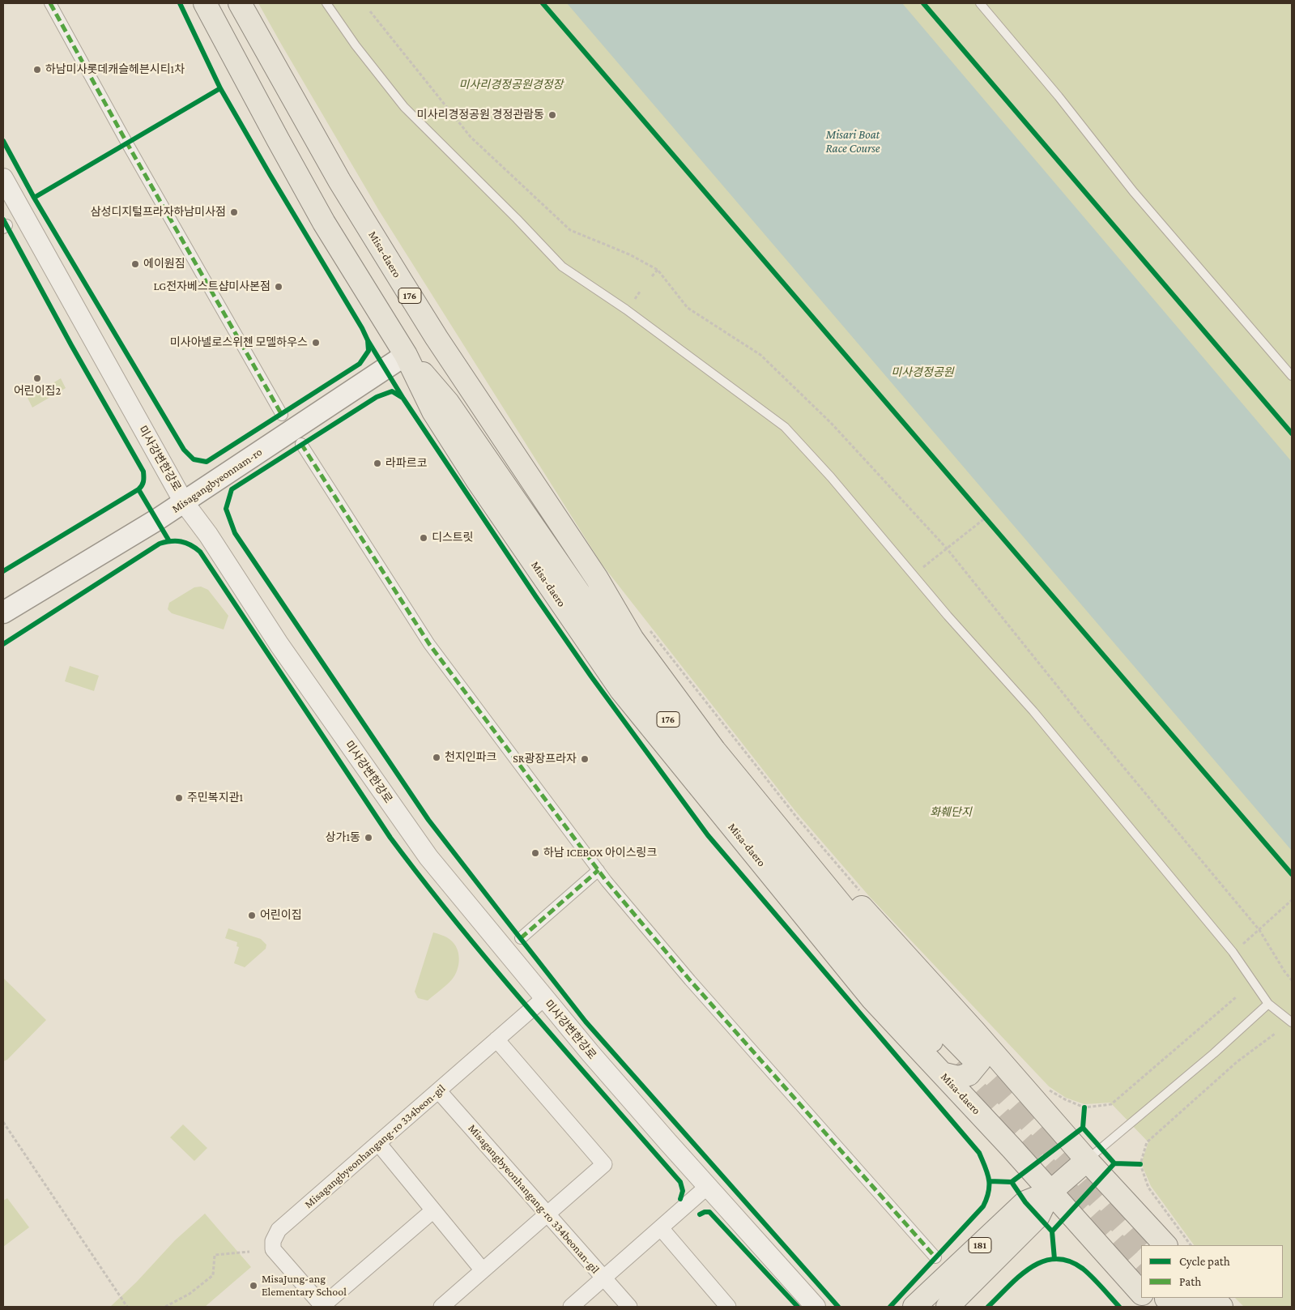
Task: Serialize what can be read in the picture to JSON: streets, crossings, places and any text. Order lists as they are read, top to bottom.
{
  "streets": {
    "main road": [
      "Misa-daero",
      "176",
      "Misagangbyeonnam-ro",
      "181"
    ],
    "street": ["미사강변한강로", "Misagangbyeonhangang-ro 334beon-gil", "Misagangbyeonhangang-ro 334beonan-gil"]
  },
  "crossings": [
    ["Misa-daero", "Misagangbyeonnam-ro"],
    ["Misa-daero", "181"],
    ["미사강변한강로", "Misagangbyeonnam-ro"],
    ["미사강변한강로", "Misagangbyeonhangang-ro 334beon-gil"],
    ["Misagangbyeonhangang-ro 334beon-gil", "Misagangbyeonhangang-ro 334beonan-gil"]
  ],
  "water": ["Misari Boat Race Course"],
  "parks": ["미사리경정공원경정장", "미사경정공원", "화훼단지"],
  "places": [
    "하남미사롯데캐슬헤븐시티1차",
    "미사리경정공원 경정관람동",
    "삼성디지털프라자하남미사점",
    "에이원짐",
    "LG전자베스트샵미사본점",
    "미사아넬로스위첸 모델하우스",
    "어린이집2",
    "라파르코",
    "디스트릿",
    "천지인파크",
    "SR광장프라자",
    "주민복지관1",
    "상가1동",
    "하남 ICEBOX 아이스링크",
    "어린이집",
    "MisaJung-ang Elementary School"
  ],
  "legend": ["Cycle path", "Path"]
}
